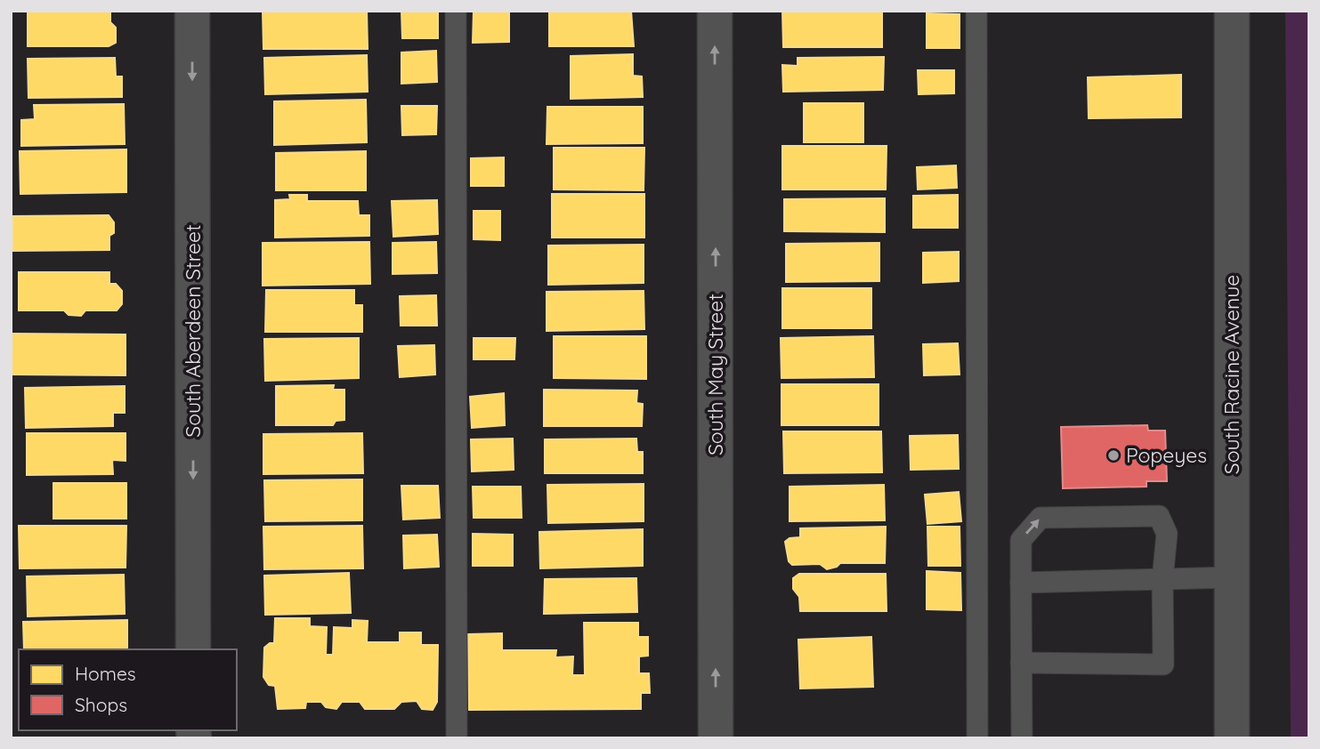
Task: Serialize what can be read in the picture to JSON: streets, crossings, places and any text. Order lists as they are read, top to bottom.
{
  "streets": {
    "street": ["South Aberdeen Street", "South May Street", "South Racine Avenue"]
  },
  "one_way": ["South Aberdeen Street", "South May Street"],
  "places": ["Popeyes"],
  "legend": ["Homes", "Shops"]
}
